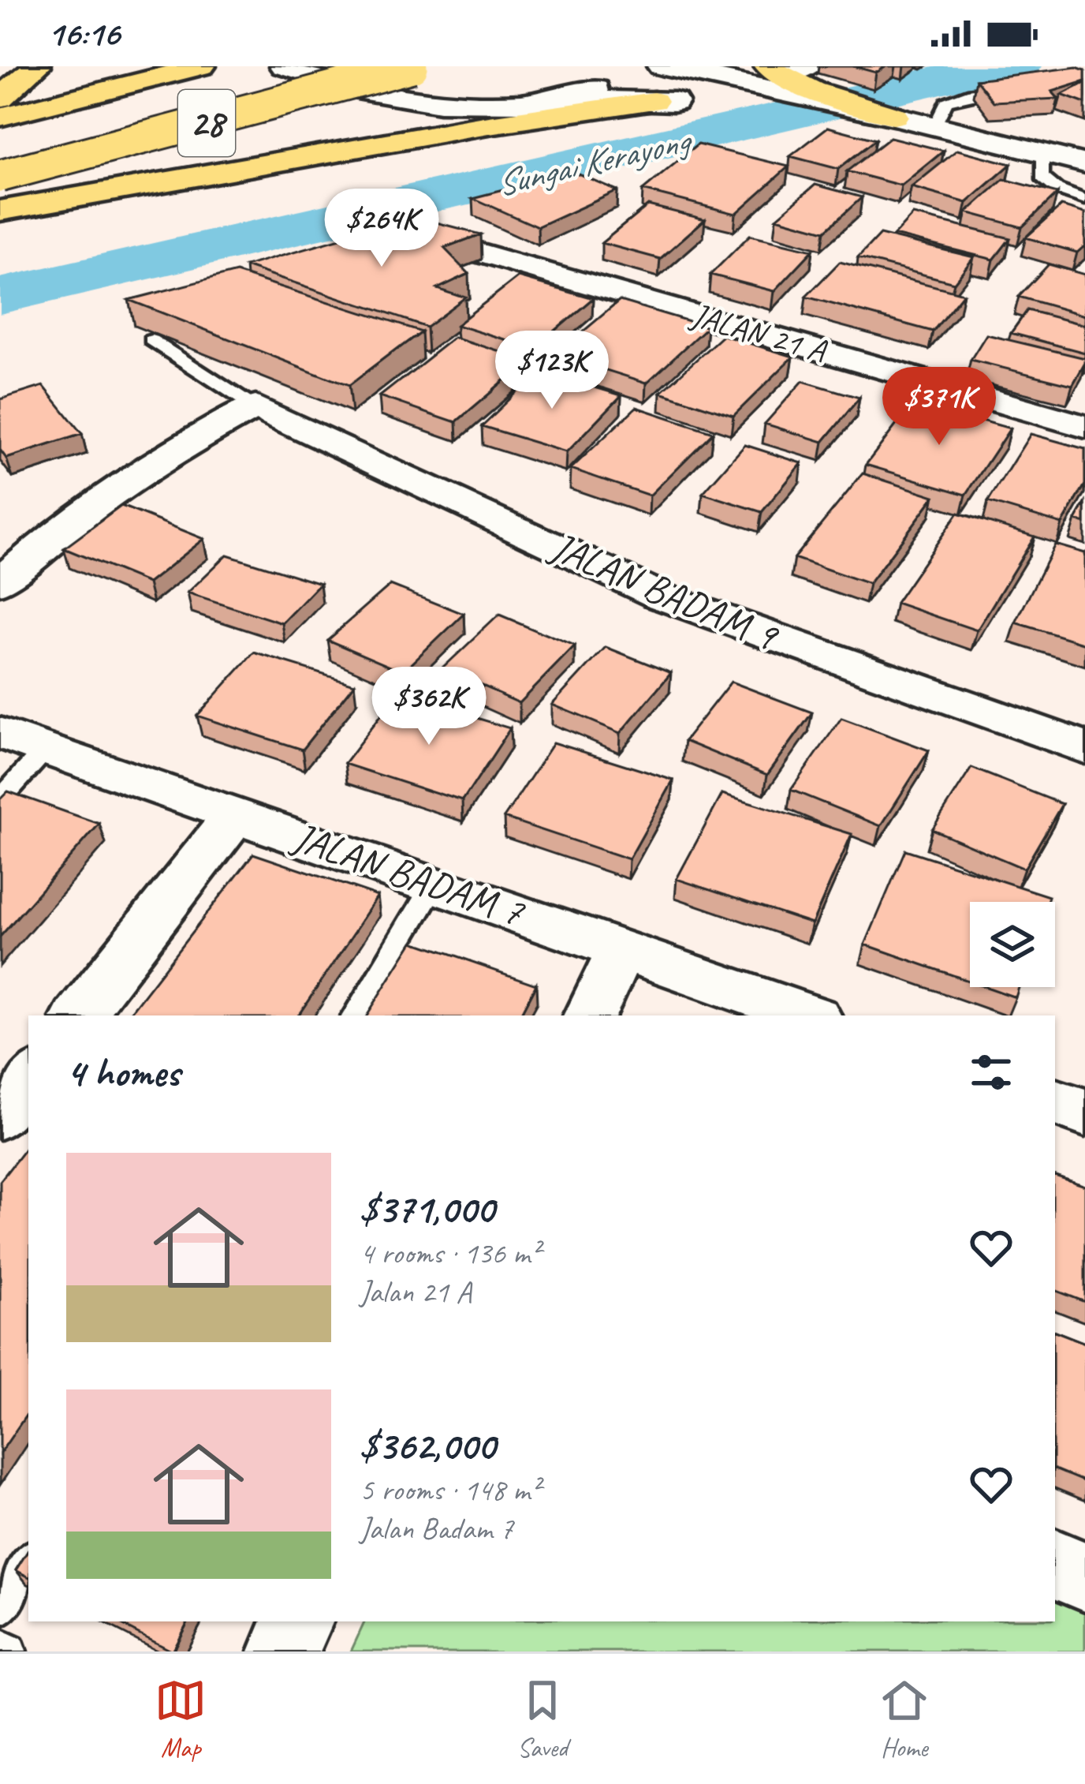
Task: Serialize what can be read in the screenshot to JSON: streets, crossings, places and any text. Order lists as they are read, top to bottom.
{
  "streets": {
    "highway": ["28"],
    "street": ["JALAN 21 A", "JALAN BADAM 9", "JALAN BADAM 7"]
  },
  "water": ["Sungai Kerayong"],
  "page": {
    "status": "16:16",
    "price": [
      "$264K",
      "$123K",
      "$371K",
      "$362K"
    ],
    "heading": "4 homes",
    "list": [
      {
        "name": "$371,000",
        "note": "4 rooms · 136 m² · Jalan 21 A"
      },
      {
        "name": "$362,000",
        "note": "5 rooms · 148 m² · Jalan Badam 7"
      }
    ],
    "tabs": ["Map", "Saved", "Home"]
  }
}
